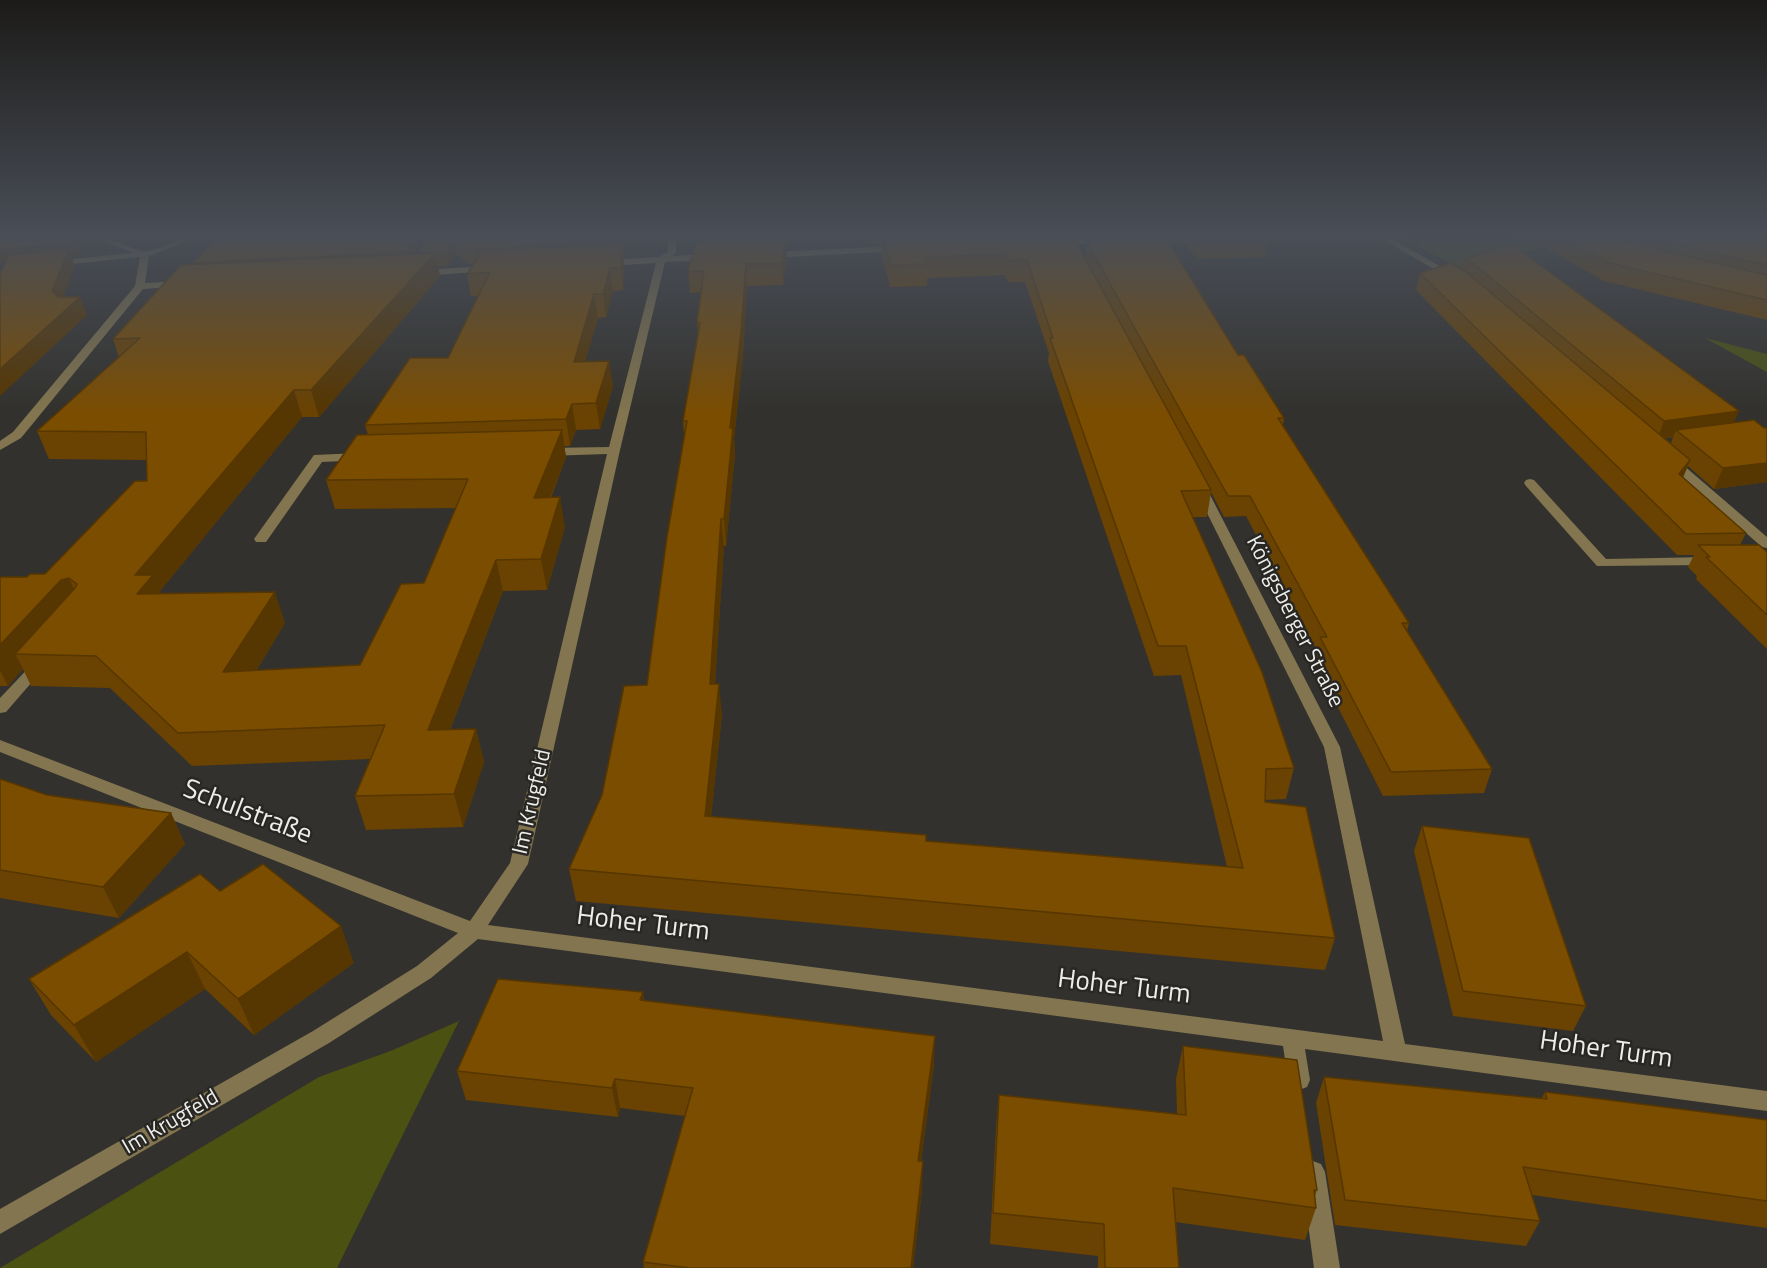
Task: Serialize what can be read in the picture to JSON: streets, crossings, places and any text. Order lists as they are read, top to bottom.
{
  "streets": {
    "street": [
      "Königsberger Straße",
      "Im Krugfeld",
      "Schulstraße",
      "Hoher Turm"
    ]
  },
  "crossings": [
    ["Königsberger Straße", "Hoher Turm"],
    ["Im Krugfeld", "Schulstraße"],
    ["Im Krugfeld", "Hoher Turm"],
    ["Schulstraße", "Hoher Turm"]
  ]
}
